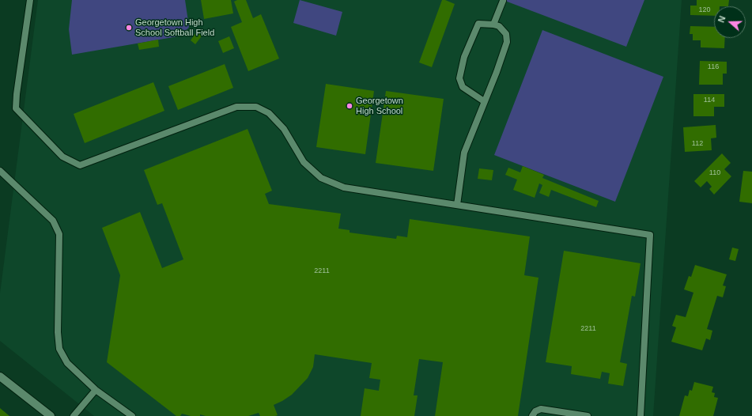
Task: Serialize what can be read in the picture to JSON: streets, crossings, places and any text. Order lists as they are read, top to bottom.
{
  "places": ["Georgetown High School Softball Field", "Georgetown High School"],
  "house_numbers": [
    "120",
    "116",
    "114",
    "112",
    "110",
    "2211",
    "2211"
  ],
  "north": "left"
}
